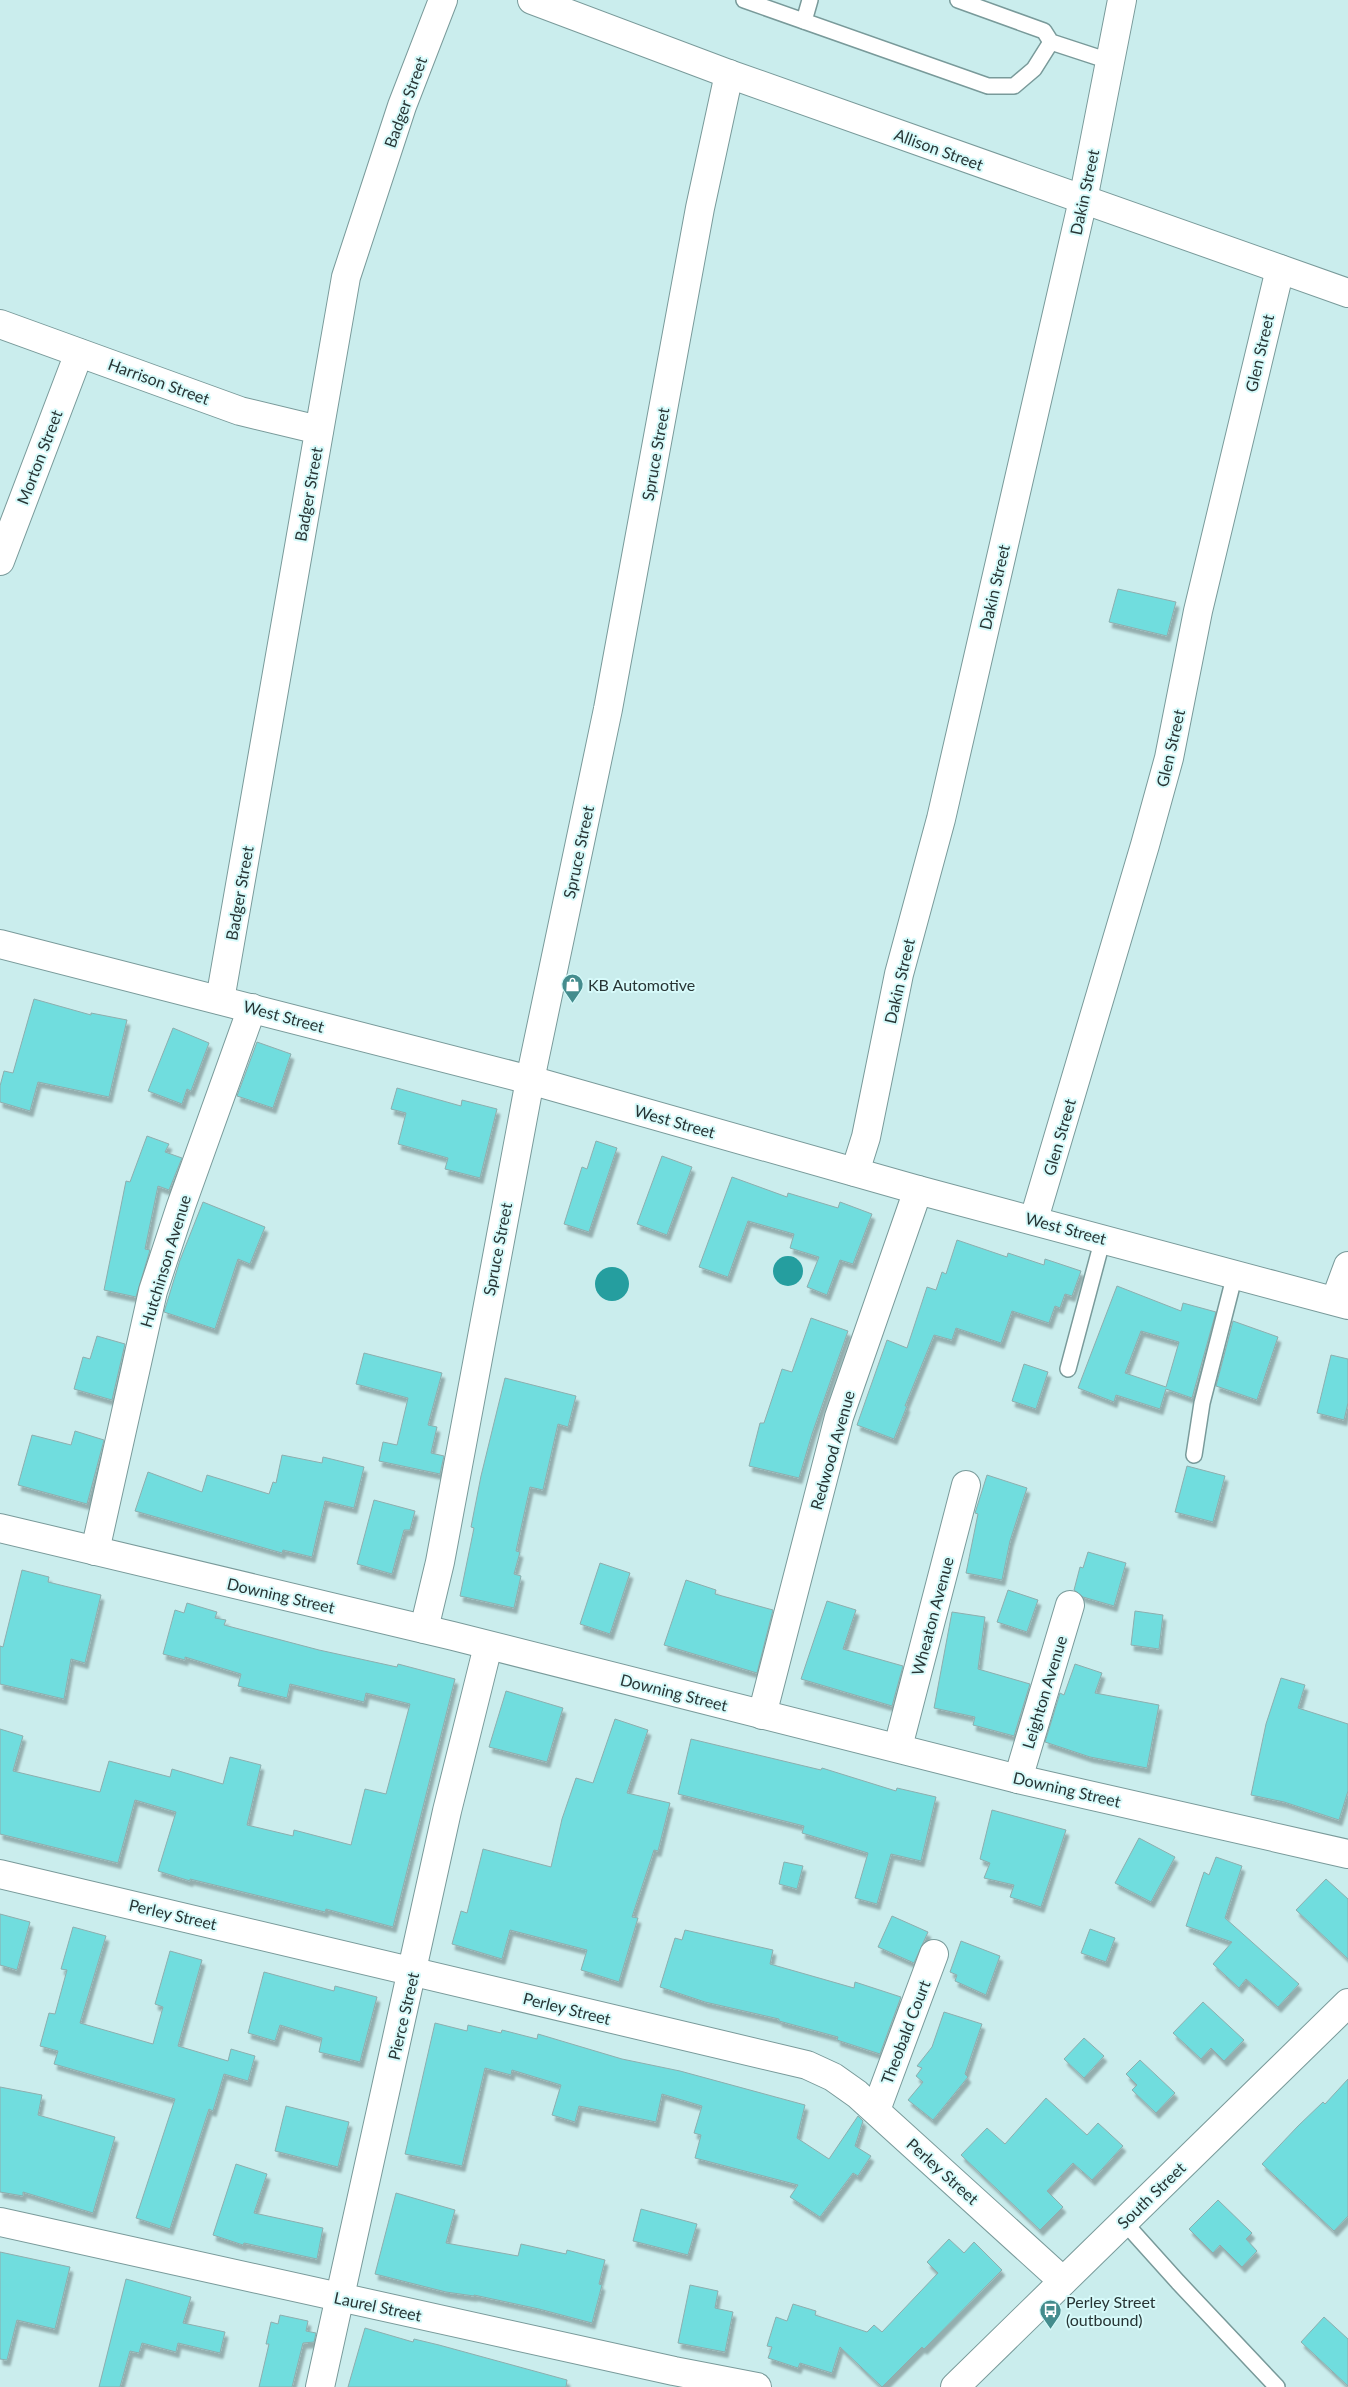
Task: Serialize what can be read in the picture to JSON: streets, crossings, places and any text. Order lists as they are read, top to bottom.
{
  "streets": {
    "street": [
      "Badger Street",
      "Allison Street",
      "Dakin Street",
      "Glen Street",
      "Harrison Street",
      "Spruce Street",
      "Morton Street",
      "West Street",
      "Hutchinson Avenue",
      "Redwood Avenue",
      "Downing Street",
      "Wheaton Avenue",
      "Leighton Avenue",
      "Perley Street",
      "Pierce Street",
      "Theobald Court",
      "South Street",
      "Laurel Street"
    ]
  },
  "crossings": [
    ["Badger Street", "Harrison Street"],
    ["Badger Street", "West Street"],
    ["Allison Street", "Dakin Street"],
    ["Allison Street", "Glen Street"],
    ["Allison Street", "Spruce Street"],
    ["Dakin Street", "West Street"],
    ["Glen Street", "West Street"],
    ["Harrison Street", "Morton Street"],
    ["Spruce Street", "West Street"],
    ["Spruce Street", "Downing Street"],
    ["West Street", "Hutchinson Avenue"],
    ["West Street", "Redwood Avenue"],
    ["Hutchinson Avenue", "Downing Street"],
    ["Redwood Avenue", "Downing Street"],
    ["Downing Street", "Wheaton Avenue"],
    ["Downing Street", "Leighton Avenue"],
    ["Downing Street", "Pierce Street"],
    ["Perley Street", "Pierce Street"],
    ["Perley Street", "Theobald Court"],
    ["Perley Street", "South Street"],
    ["Pierce Street", "Laurel Street"]
  ],
  "places": {
    "shop": ["KB Automotive"],
    "bus stop": ["Perley Street (outbound)"]
  }
}
